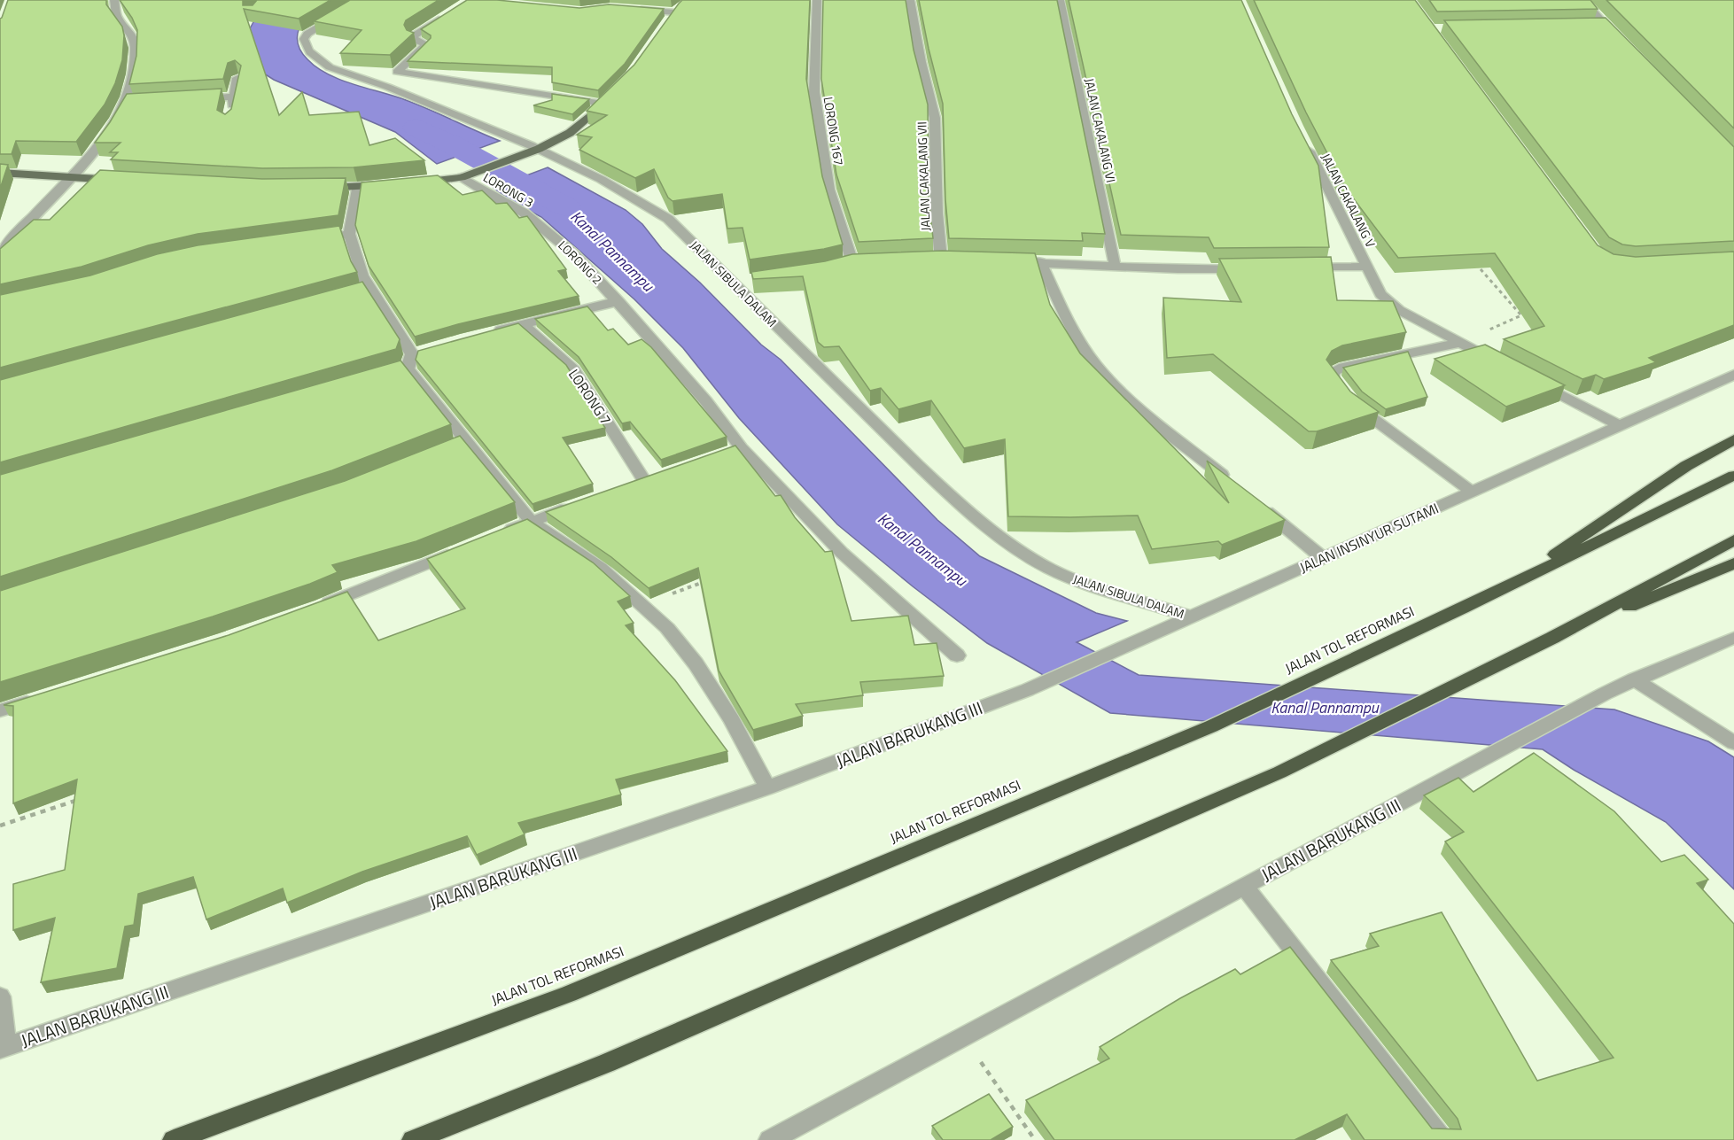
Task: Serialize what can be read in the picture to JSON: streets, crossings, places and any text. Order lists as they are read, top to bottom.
{
  "streets": {
    "highway": ["JALAN TOL REFORMASI"],
    "street": [
      "JALAN CAKALANG VI",
      "LORONG 167",
      "JALAN CAKALANG VII",
      "LORONG 3",
      "JALAN CAKALANG V",
      "LORONG 2",
      "JALAN SIBULA DALAM",
      "LORONG 7",
      "JALAN INSINYUR SUTAMI",
      "JALAN BARUKANG III"
    ]
  },
  "crossings": [
    ["LORONG 3", "LORONG 2"],
    ["JALAN SIBULA DALAM", "JALAN INSINYUR SUTAMI"],
    ["JALAN INSINYUR SUTAMI", "JALAN BARUKANG III"]
  ],
  "water": ["Kanal Pannampu"]
}
